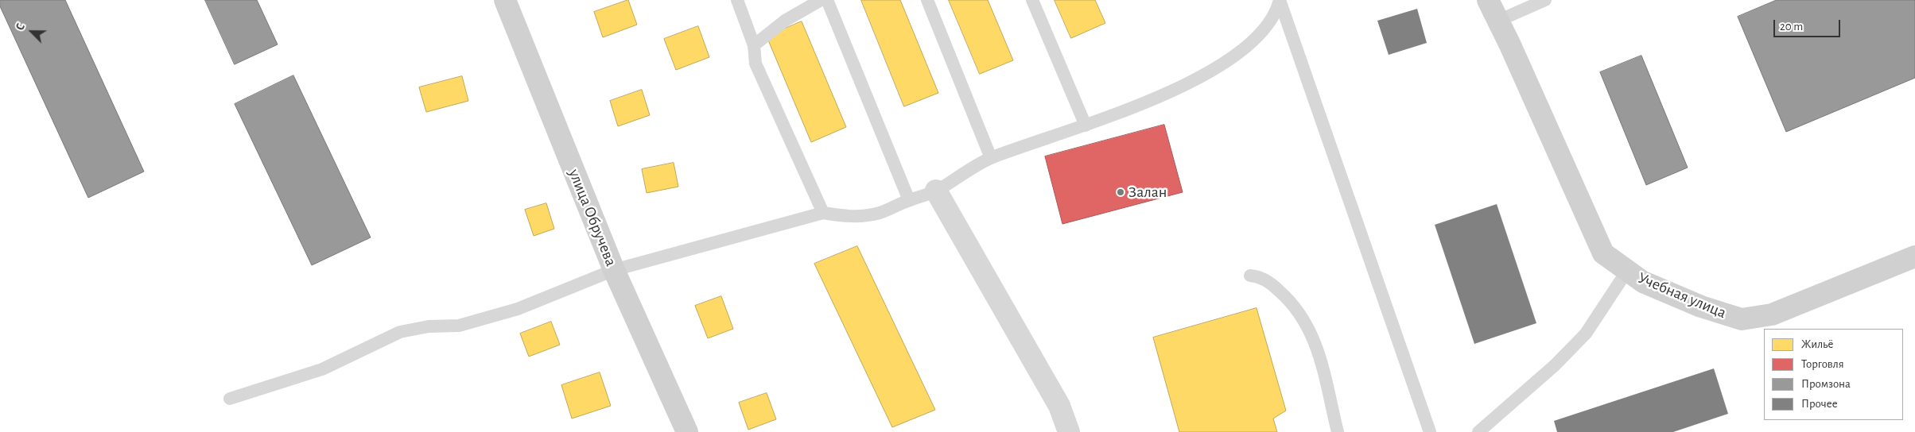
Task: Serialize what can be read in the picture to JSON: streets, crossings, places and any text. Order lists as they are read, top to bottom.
{
  "streets": {
    "street": ["улица Обручева", "Учебная улица"]
  },
  "places": ["Залан"],
  "legend": [
    "Жильё",
    "Торговля",
    "Промзона",
    "Прочее"
  ],
  "scale_bar": "20 m",
  "north": "top left"
}
